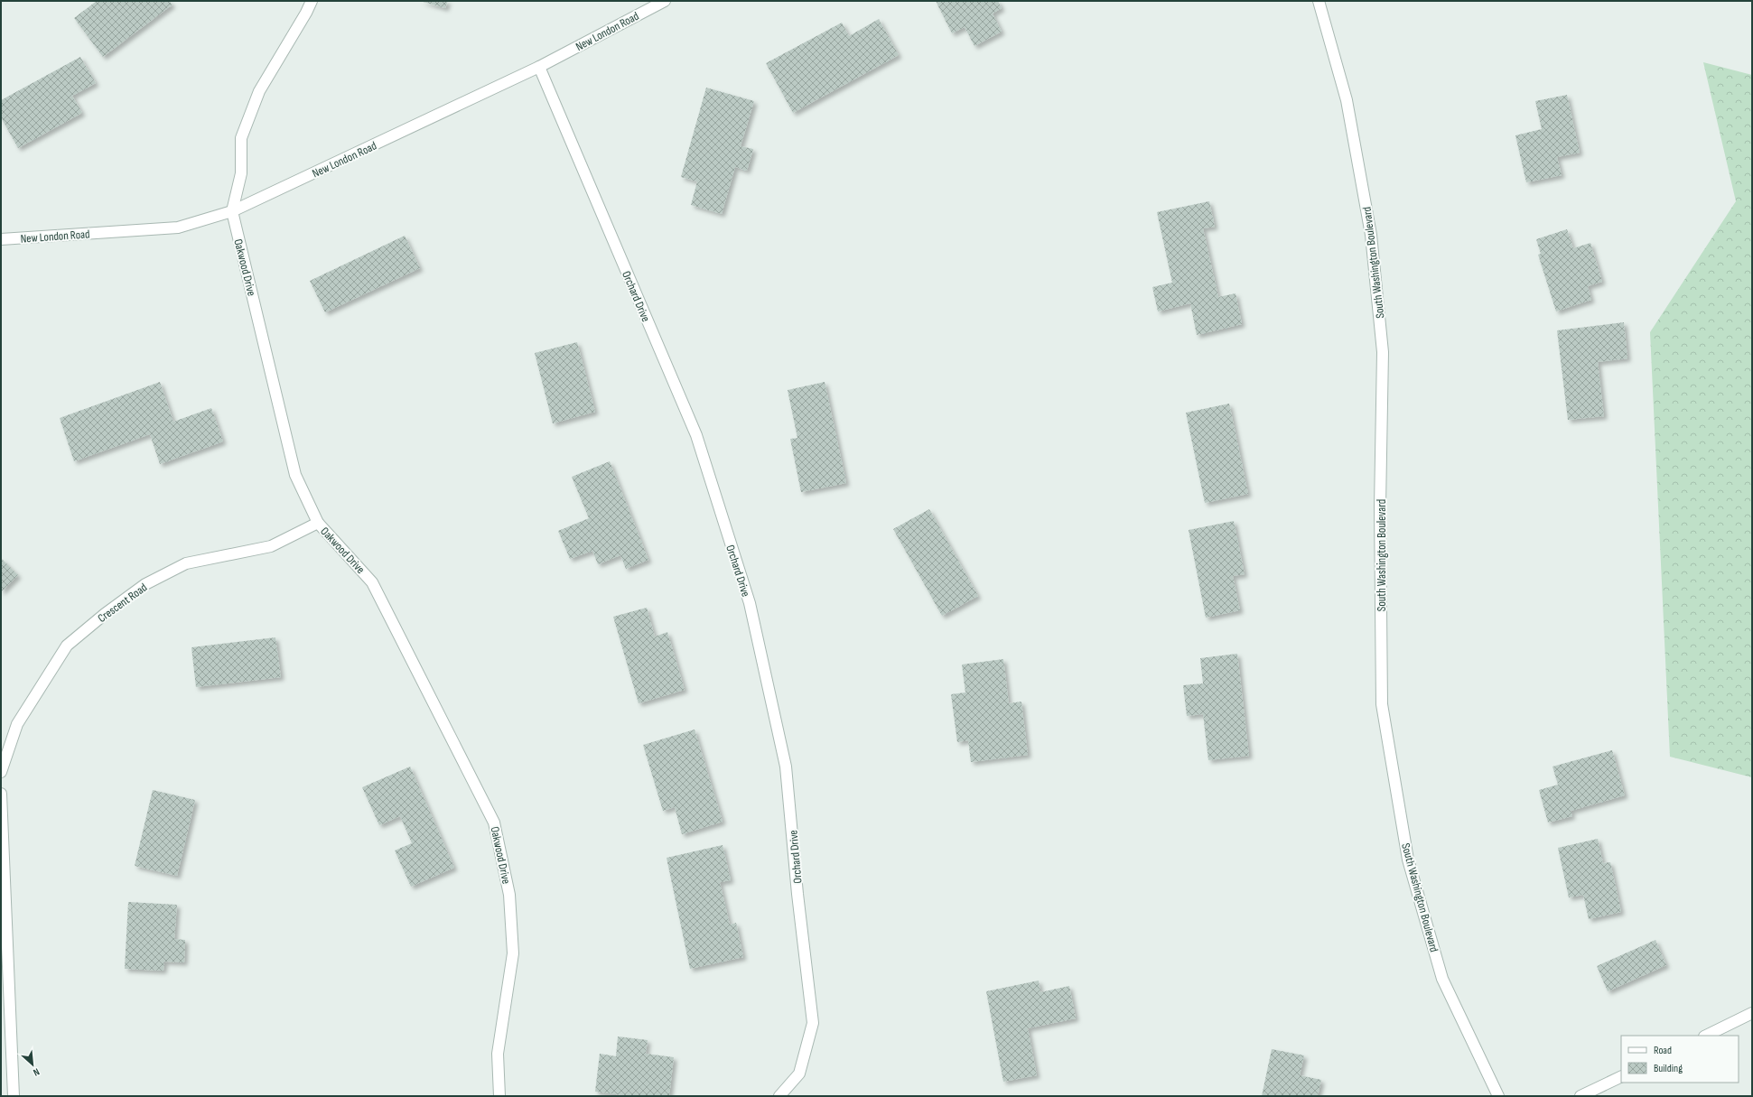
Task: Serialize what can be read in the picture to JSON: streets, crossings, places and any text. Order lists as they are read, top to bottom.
{
  "streets": {
    "street": [
      "New London Road",
      "South Washington Boulevard",
      "Oakwood Drive",
      "Orchard Drive",
      "Crescent Road"
    ]
  },
  "crossings": [
    ["New London Road", "Oakwood Drive"],
    ["New London Road", "Orchard Drive"],
    ["Oakwood Drive", "Crescent Road"]
  ],
  "legend": ["Road", "Building"],
  "north": "bottom right"
}
